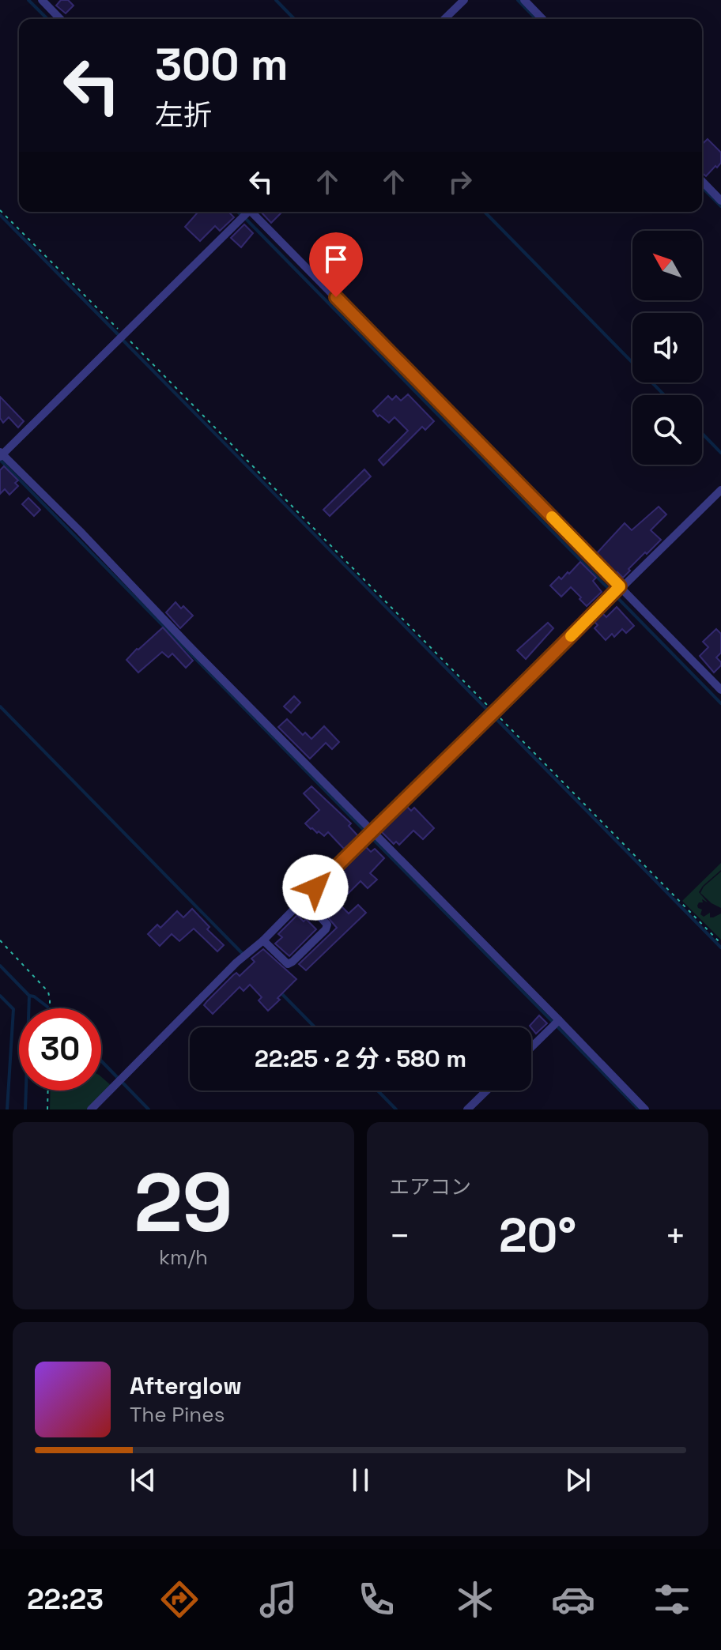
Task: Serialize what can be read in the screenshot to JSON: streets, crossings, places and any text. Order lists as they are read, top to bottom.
{
  "north": "top left",
  "page": {
    "turn": ["300 m", "左折"],
    "limit": "30",
    "trip": "22:25 · 2 分 · 580 m",
    "tile": [
      ["29", "km/h"],
      "エアコン"
    ],
    "heat": ["−", "20°", "+"],
    "song": ["Afterglow", "The Pines"],
    "tabs": "22:23"
  }
}
